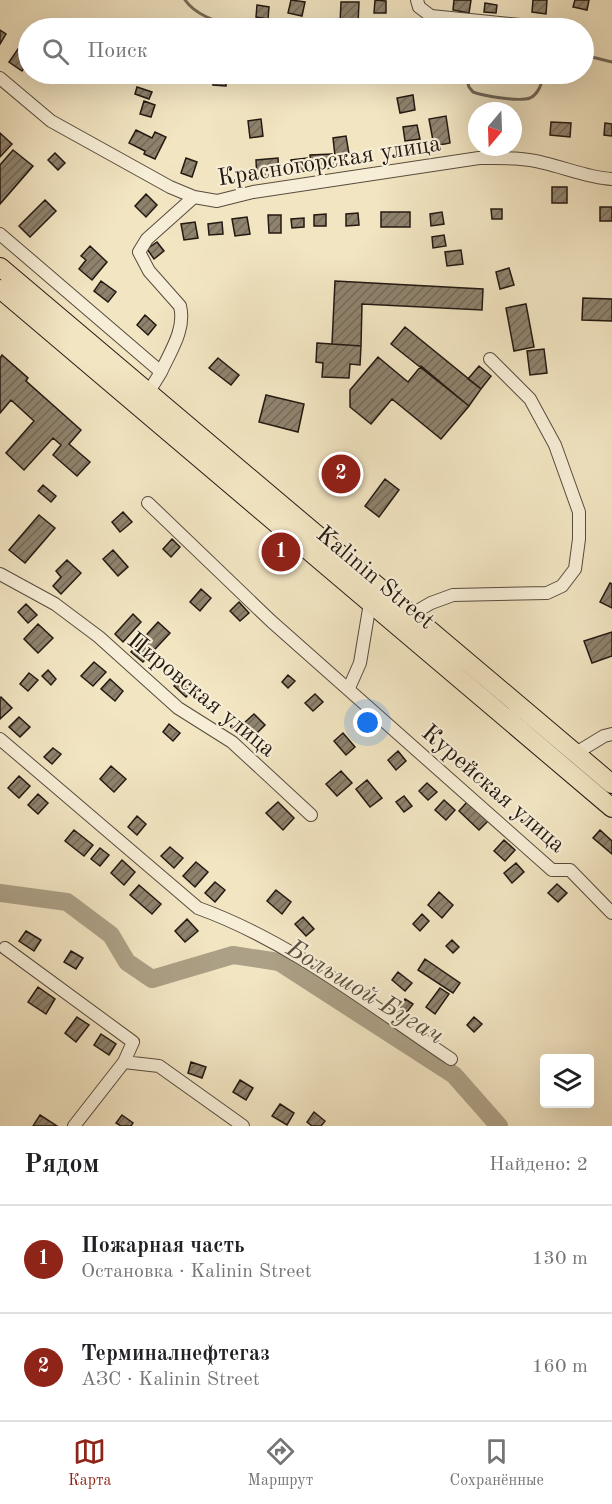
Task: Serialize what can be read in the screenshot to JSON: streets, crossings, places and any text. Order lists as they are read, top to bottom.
{
  "streets": {
    "main road": ["Kalinin Street"],
    "street": ["Красногорская улица", "Пировская улица", "Курейская улица"]
  },
  "water": ["Большой Бугач"],
  "north": "bottom",
  "page": {
    "search": "Поиск",
    "pins": ["2", "1"],
    "heading": ["Рядом", "Найдено: 2"],
    "list": [
      {
        "mark": "1",
        "name": "Пожарная часть",
        "note": "Остановка · Kalinin Street",
        "value": "130 m"
      },
      {
        "mark": "2",
        "name": "Терминалнефтегаз",
        "note": "АЗС · Kalinin Street",
        "value": "160 m"
      }
    ],
    "nav": ["Карта", "Маршрут", "Сохранённые"]
  }
}
